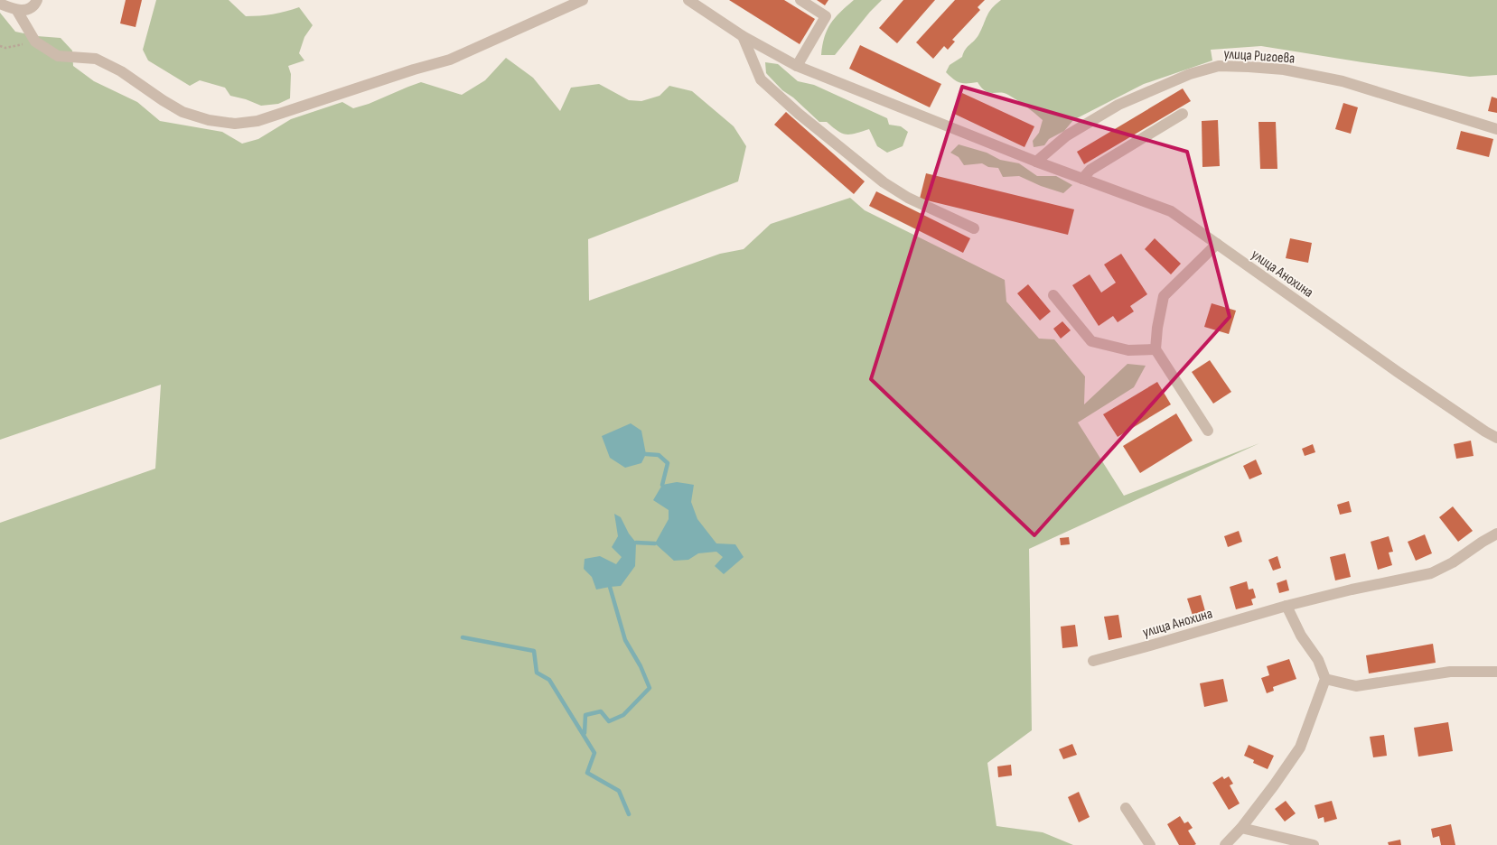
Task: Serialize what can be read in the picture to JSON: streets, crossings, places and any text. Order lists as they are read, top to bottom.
{
  "streets": {
    "street": ["улица Ригоева", "улица Анохина"]
  },
  "crossings": [
    ["улица Ригоева", "улица Анохина"]
  ]
}
